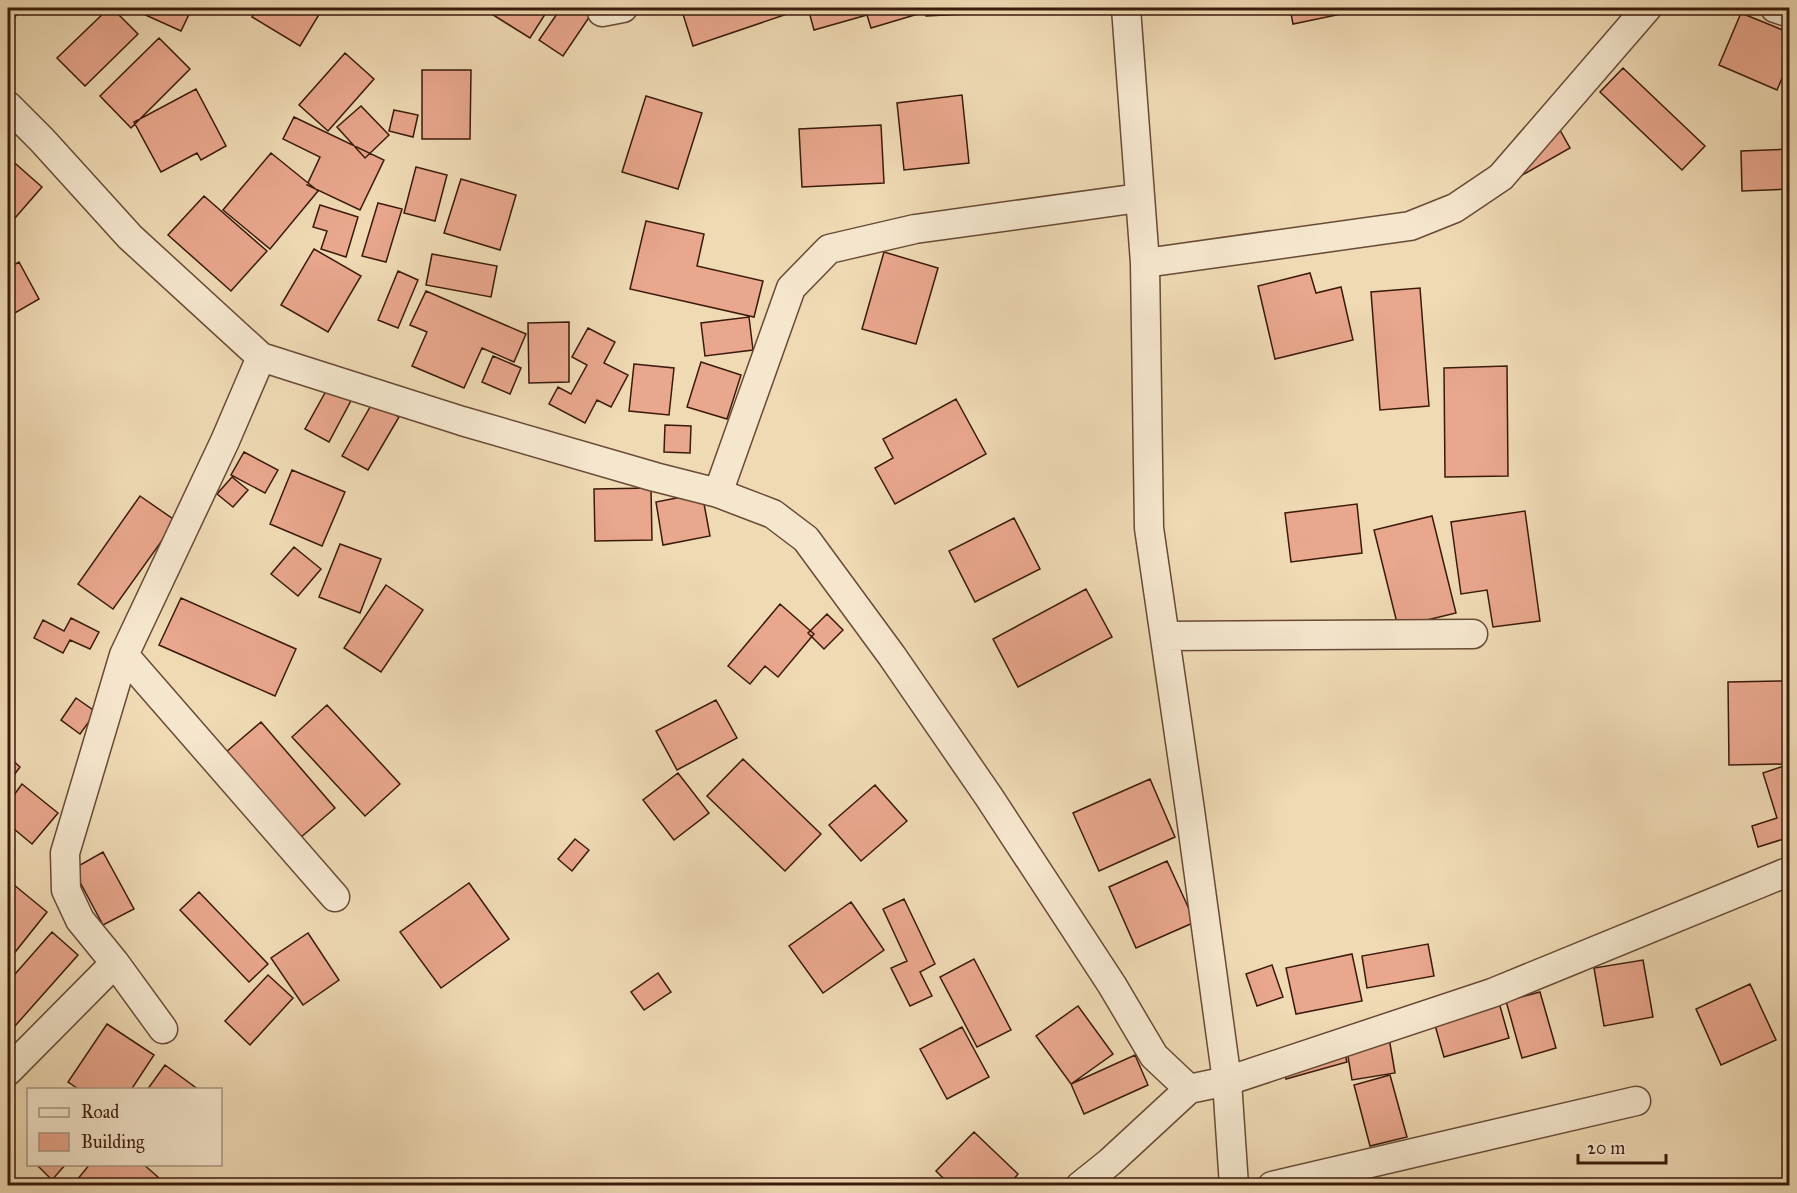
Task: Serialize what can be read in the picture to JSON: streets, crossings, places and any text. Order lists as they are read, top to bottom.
{
  "legend": ["Road", "Building"],
  "scale_bar": "20 m"
}
